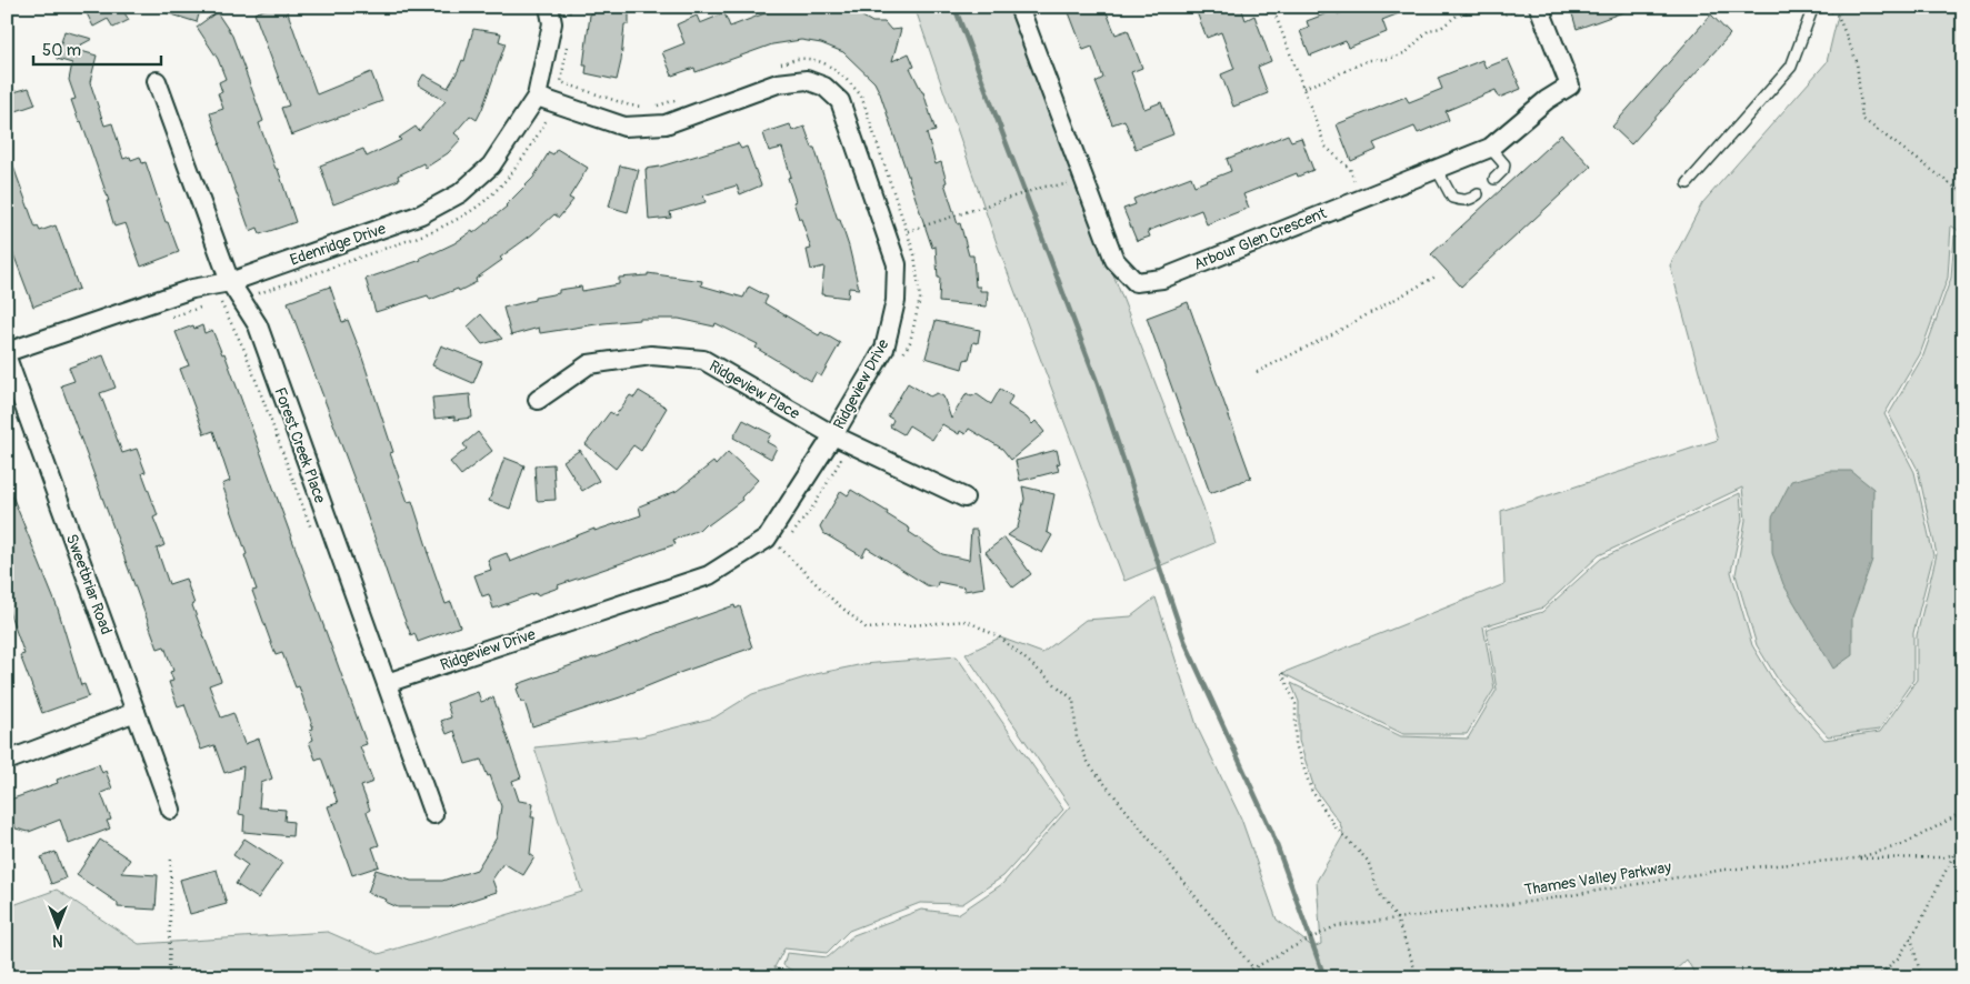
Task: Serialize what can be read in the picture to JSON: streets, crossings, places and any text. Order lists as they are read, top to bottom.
{
  "streets": {
    "street": [
      "Arbour Glen Crescent",
      "Edenridge Drive",
      "Ridgeview Drive",
      "Ridgeview Place",
      "Forest Creek Place",
      "Sweetbriar Road"
    ],
    "path": ["Thames Valley Parkway"]
  },
  "crossings": [
    ["Edenridge Drive", "Ridgeview Drive"],
    ["Edenridge Drive", "Forest Creek Place"],
    ["Ridgeview Drive", "Ridgeview Place"],
    ["Ridgeview Drive", "Forest Creek Place"]
  ],
  "scale_bar": "50 m",
  "north": "bottom"
}
